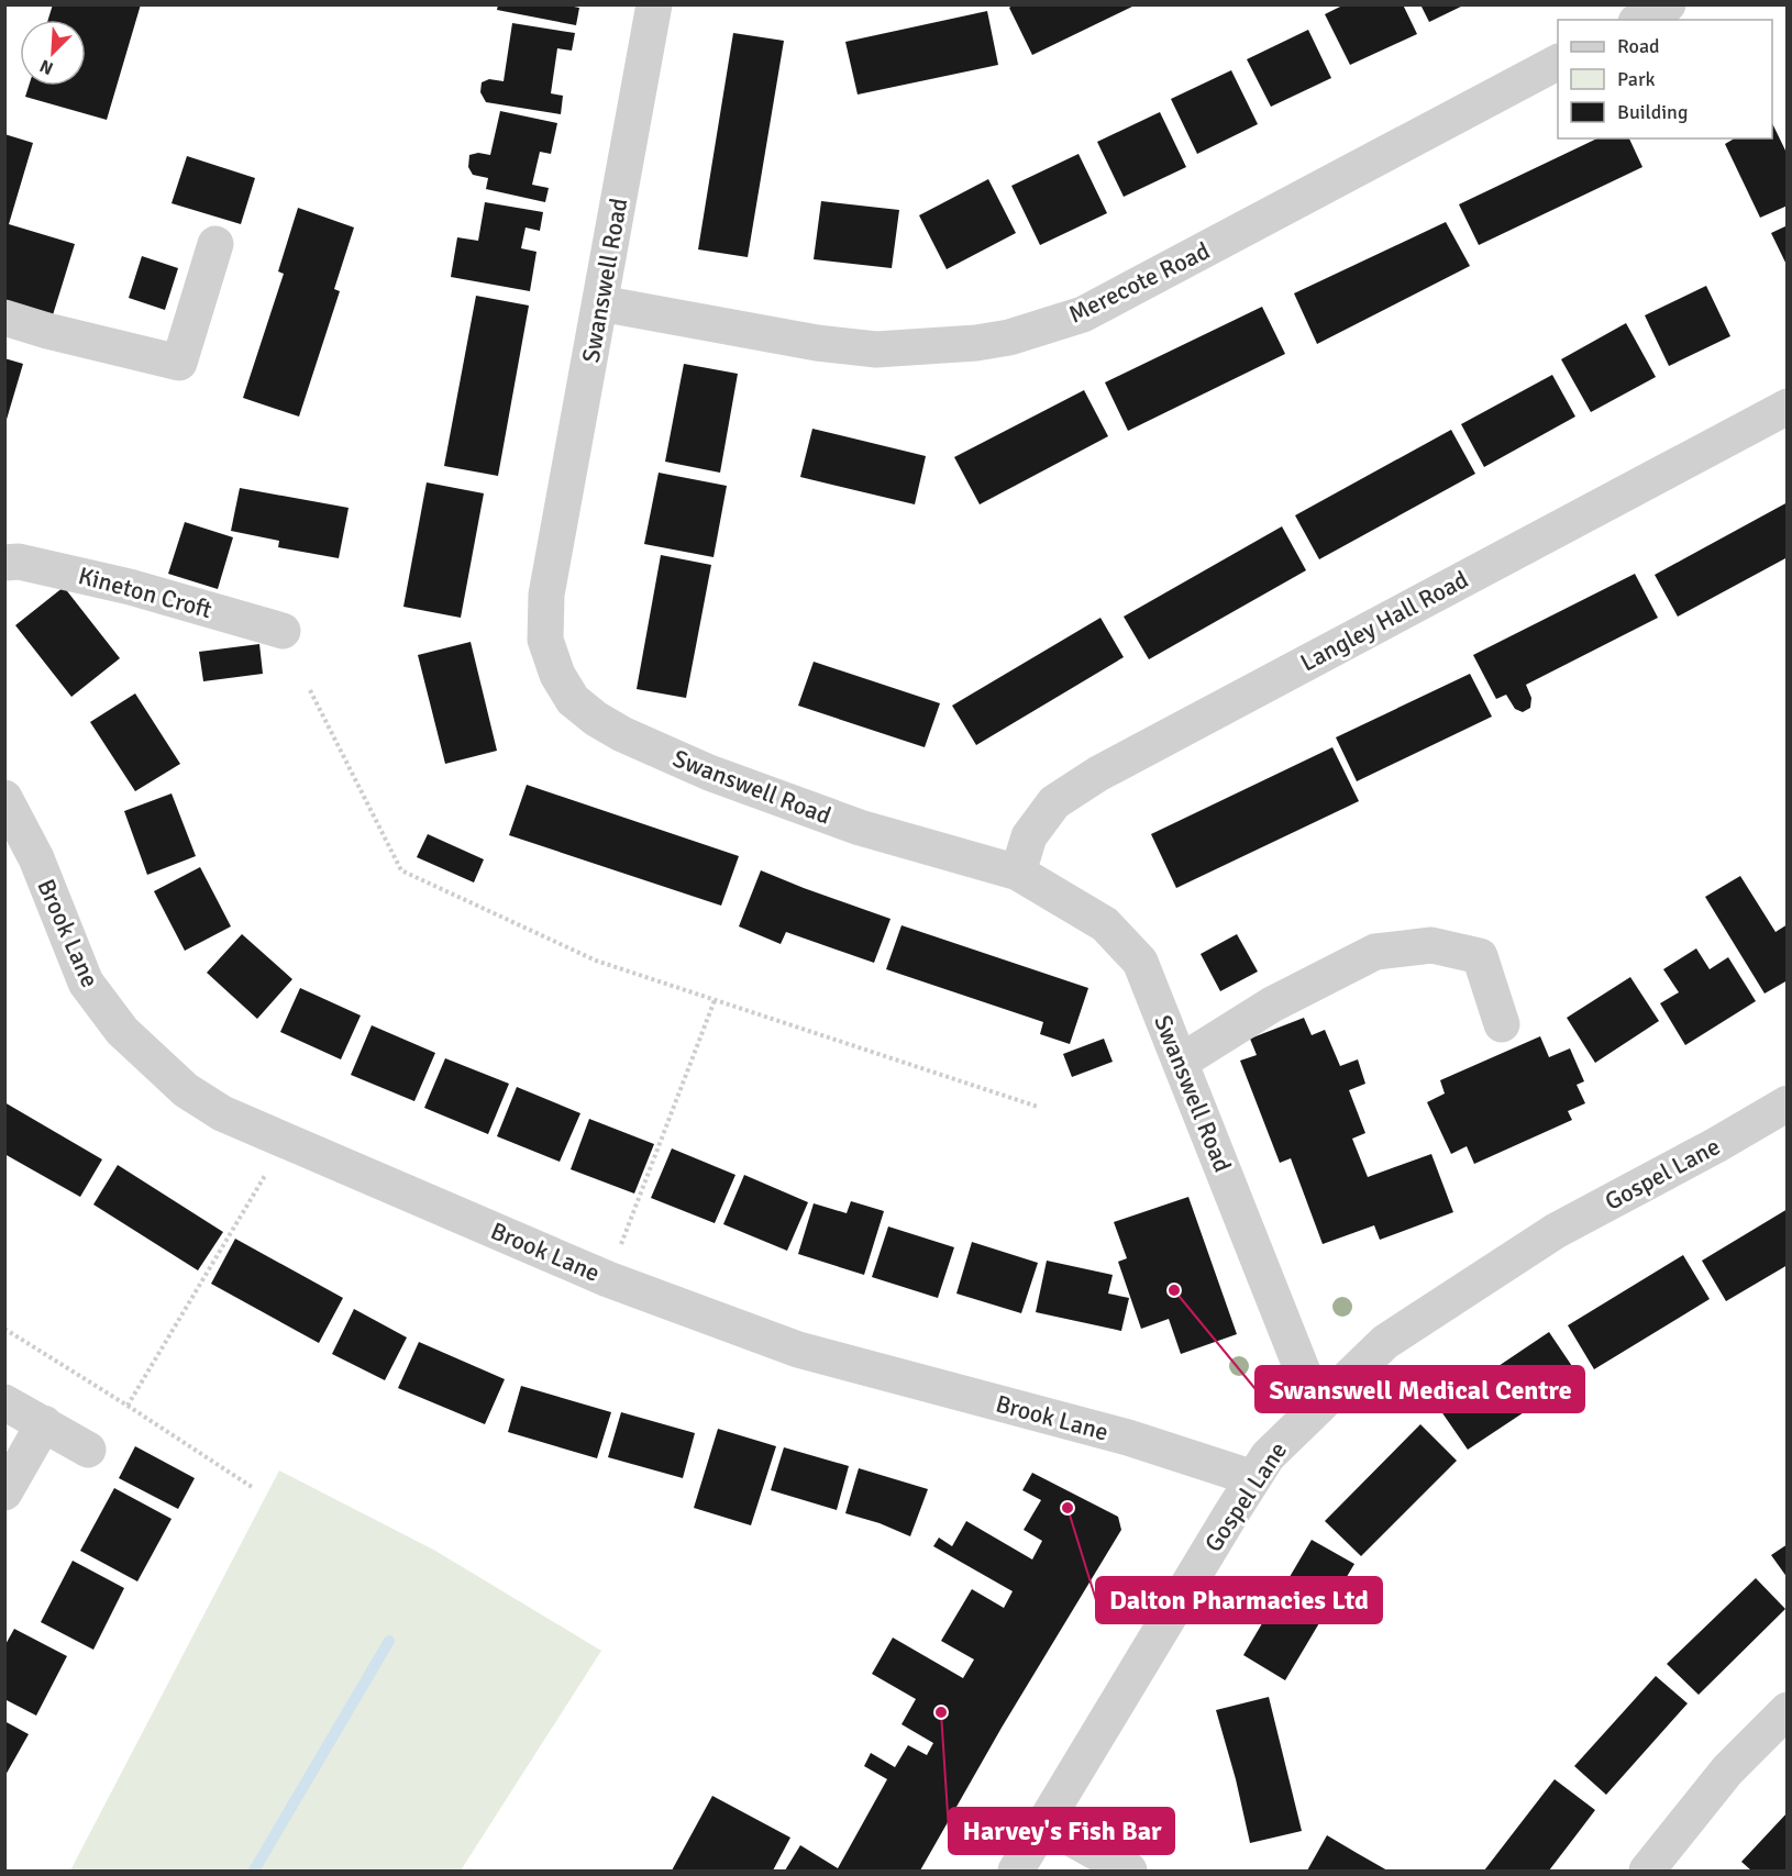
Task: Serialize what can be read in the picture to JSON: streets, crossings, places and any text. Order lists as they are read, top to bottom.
{
  "streets": {
    "street": [
      "Swanswell Road",
      "Merecote Road",
      "Kineton Croft",
      "Langley Hall Road",
      "Brook Lane",
      "Gospel Lane"
    ]
  },
  "crossings": [
    ["Swanswell Road", "Merecote Road"],
    ["Swanswell Road", "Langley Hall Road"],
    ["Swanswell Road", "Gospel Lane"],
    ["Brook Lane", "Gospel Lane"]
  ],
  "places": ["Swanswell Medical Centre", "Dalton Pharmacies Ltd", "Harvey's Fish Bar"],
  "legend": ["Road", "Park", "Building"],
  "north": "bottom left"
}
